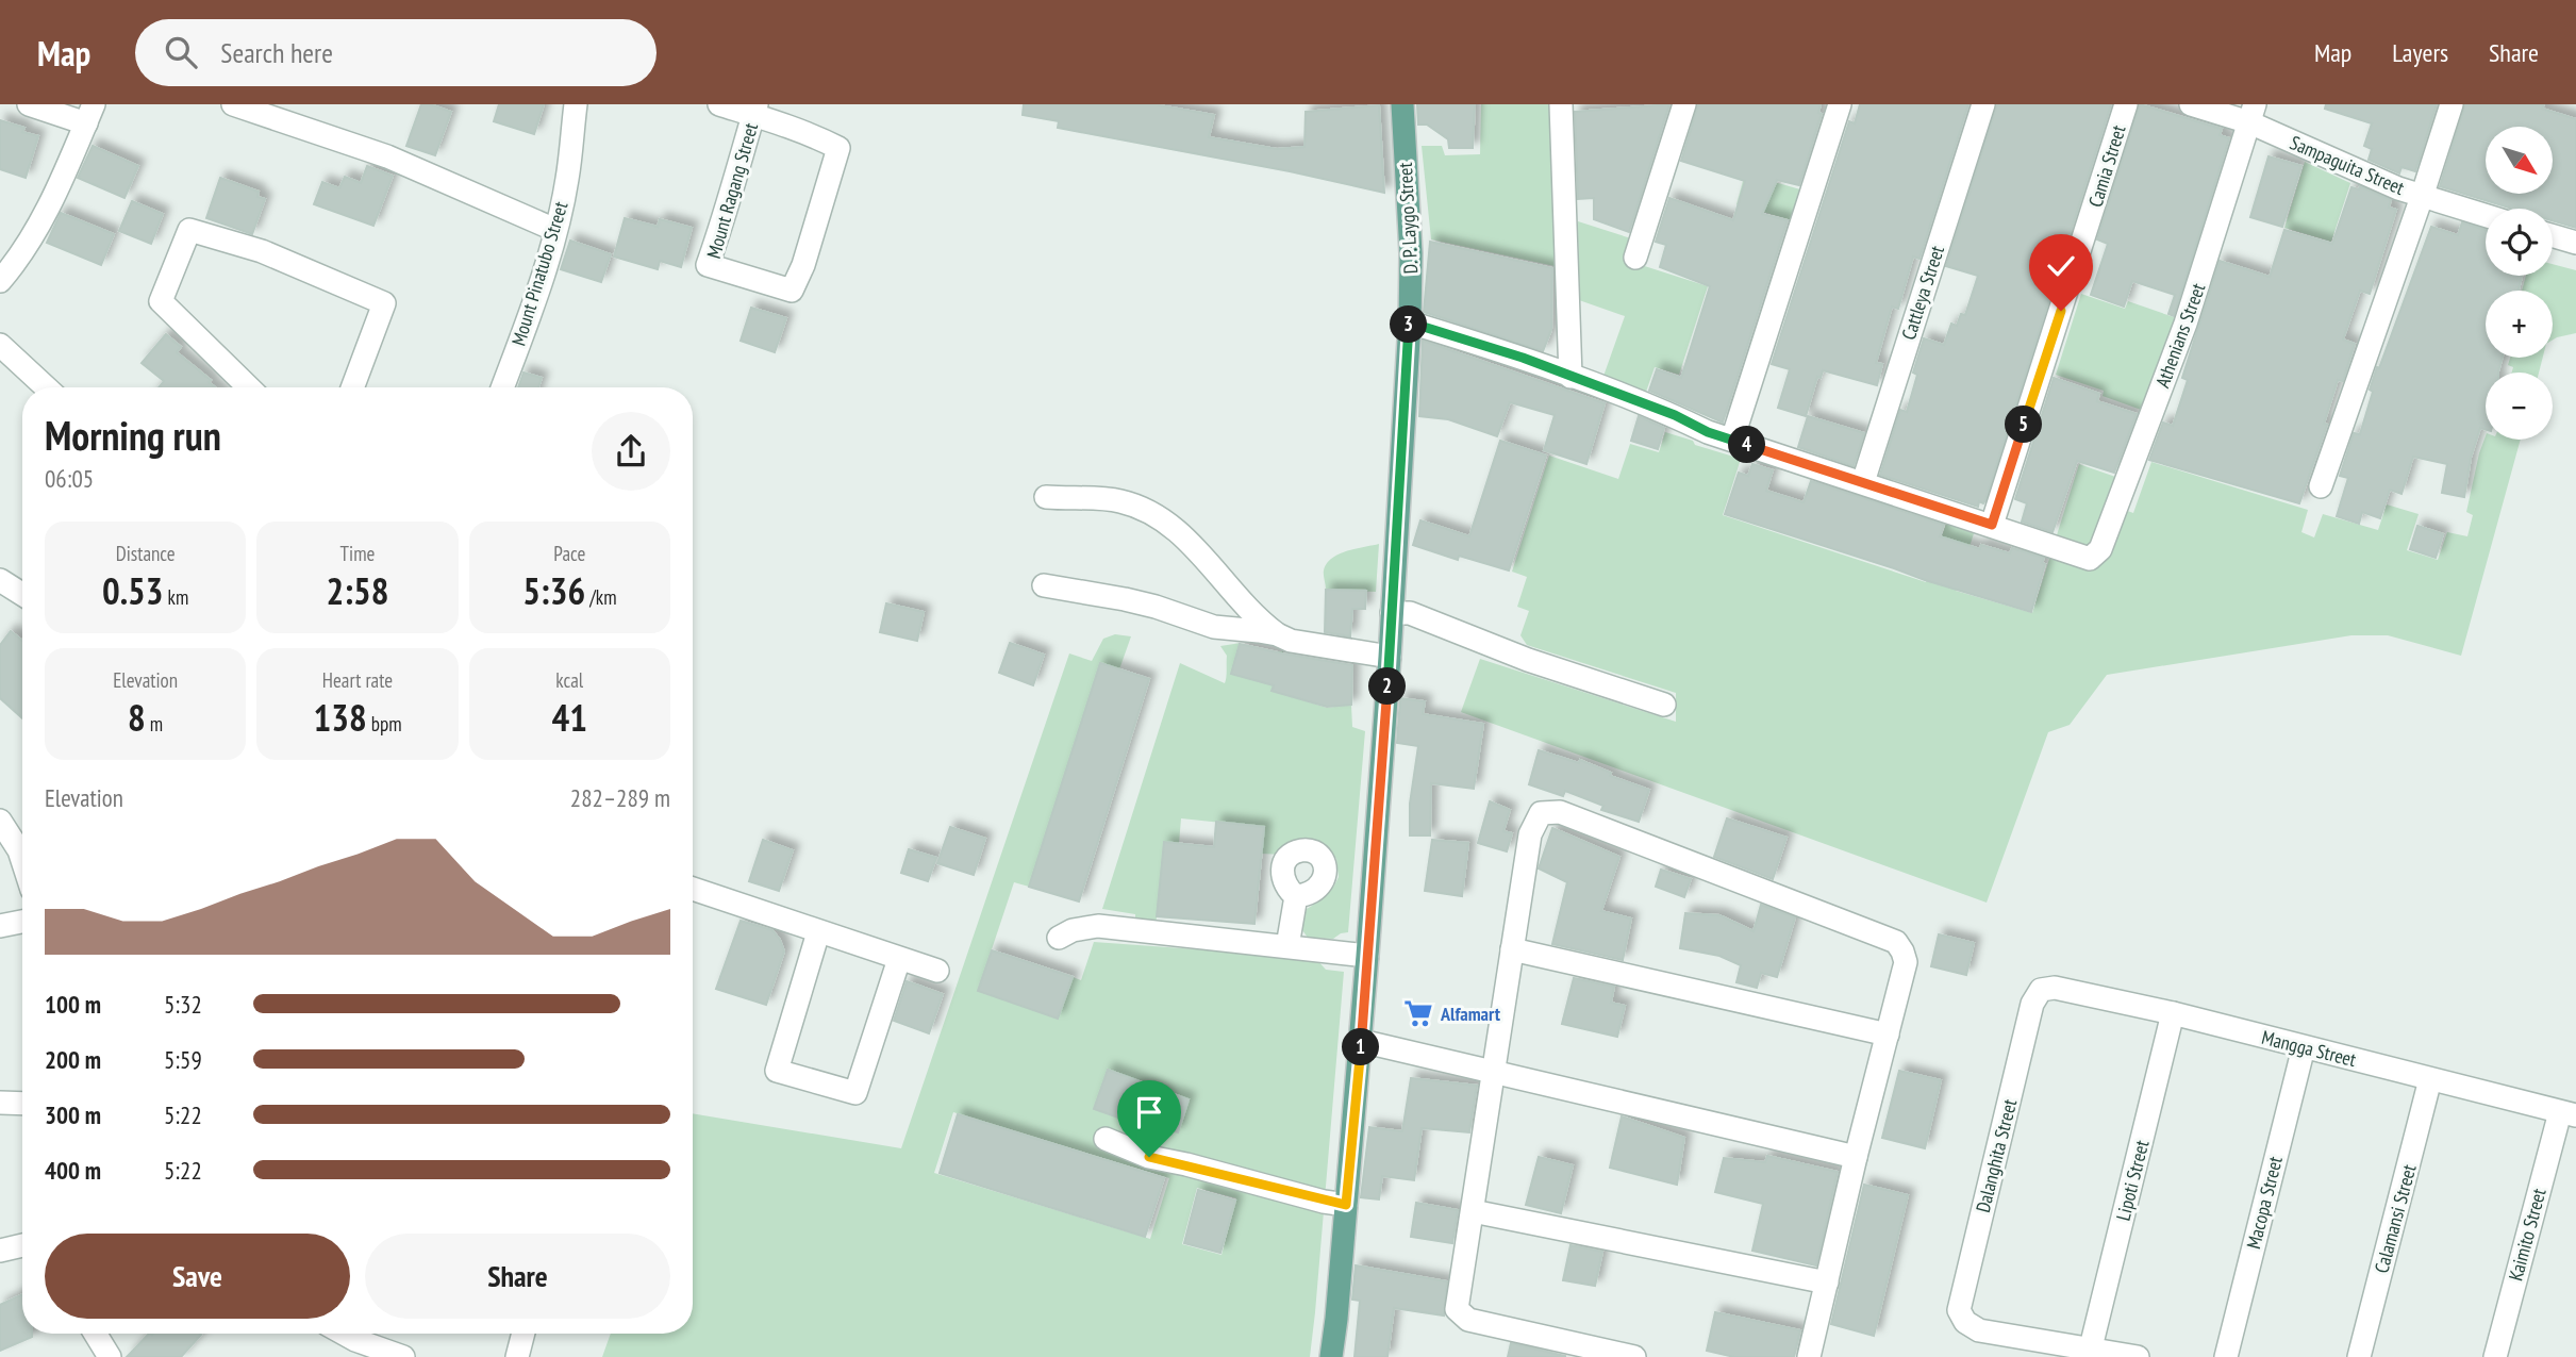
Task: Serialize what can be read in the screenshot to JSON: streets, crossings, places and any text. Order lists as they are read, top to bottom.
{
  "streets": {
    "main road": ["D. P. Laygo Street"],
    "street": [
      "Sampaguita Street",
      "Camia Street",
      "Mount Ragang Street",
      "Mount Pinatubo Street",
      "Cattleya Street",
      "Athenians Street",
      "Mangga Street",
      "Dalanghita Street",
      "Lipoti Street",
      "Macopa Street",
      "Calamansi Street",
      "Kaimito Street"
    ]
  },
  "crossings": [
    ["Sampaguita Street", "Athenians Street"],
    ["Camia Street", "Athenians Street"],
    ["Mangga Street", "Dalanghita Street"],
    ["Mangga Street", "Lipoti Street"],
    ["Mangga Street", "Macopa Street"],
    ["Mangga Street", "Calamansi Street"],
    ["Mangga Street", "Kaimito Street"],
    ["Dalanghita Street", "Lipoti Street"]
  ],
  "places": {
    "supermarket": ["Alfamart"]
  },
  "north": "bottom right",
  "page": {
    "header": "Map",
    "search": "Search here",
    "nav": ["Map", "Layers", "Share"],
    "map_buttons": ["+", "−"],
    "pins": [
      "3",
      "5",
      "4",
      "2",
      "1"
    ],
    "heading": ["Morning run", "06:05"],
    "stats": [
      ["Distance", "0.53 km"],
      ["Time", "2:58"],
      ["Pace", "5:36 /km"],
      ["Elevation", "8 m"],
      ["Heart rate", "138 bpm"],
      ["kcal", "41"]
    ],
    "chart": ["Elevation", "282–289 m"],
    "list": [
      {
        "name": "100 m",
        "note": "5:32"
      },
      {
        "name": "200 m",
        "note": "5:59"
      },
      {
        "name": "300 m",
        "note": "5:22"
      },
      {
        "name": "400 m",
        "note": "5:22"
      }
    ],
    "buttons": ["Save", "Share"]
  }
}
